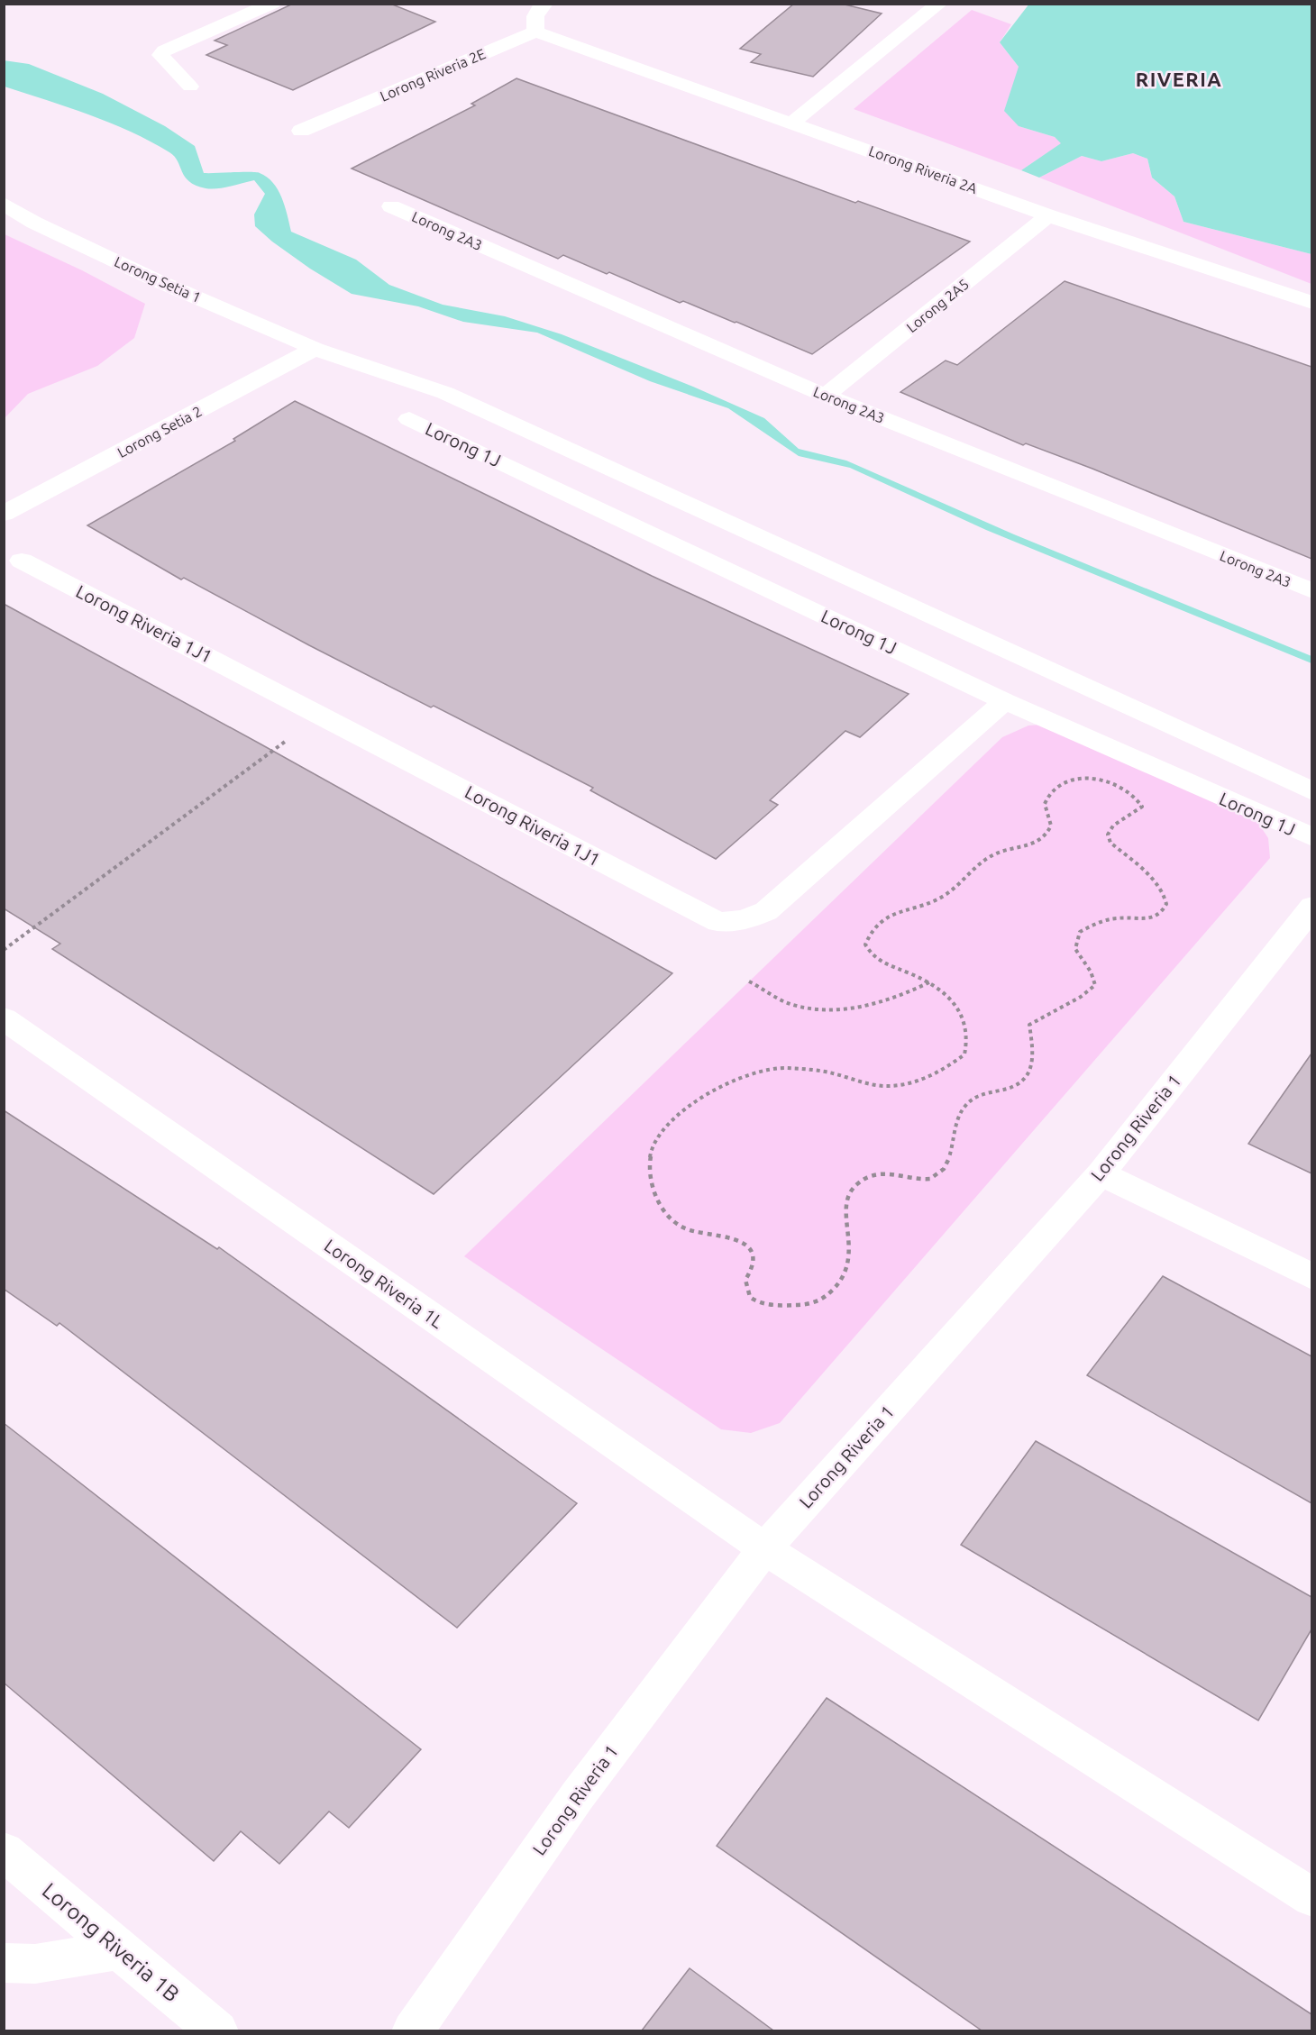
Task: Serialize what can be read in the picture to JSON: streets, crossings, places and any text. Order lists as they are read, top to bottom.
{
  "streets": {
    "street": [
      "Lorong Riveria 2E",
      "Lorong Riveria 2A",
      "Lorong 2A3",
      "Lorong Setia 1",
      "Lorong 2A5",
      "Lorong Setia 2",
      "Lorong 1J",
      "Lorong Riveria 1J1",
      "Lorong Riveria 1",
      "Lorong Riveria 1L",
      "Lorong Riveria 1B"
    ]
  },
  "crossings": [
    ["Lorong Riveria 2E", "Lorong Riveria 2A"],
    ["Lorong Riveria 2A", "Lorong 2A5"],
    ["Lorong 2A3", "Lorong 2A5"],
    ["Lorong Setia 1", "Lorong Setia 2"],
    ["Lorong 1J", "Lorong Riveria 1J1"],
    ["Lorong Riveria 1", "Lorong Riveria 1L"]
  ],
  "districts": ["RIVERIA"]
}
